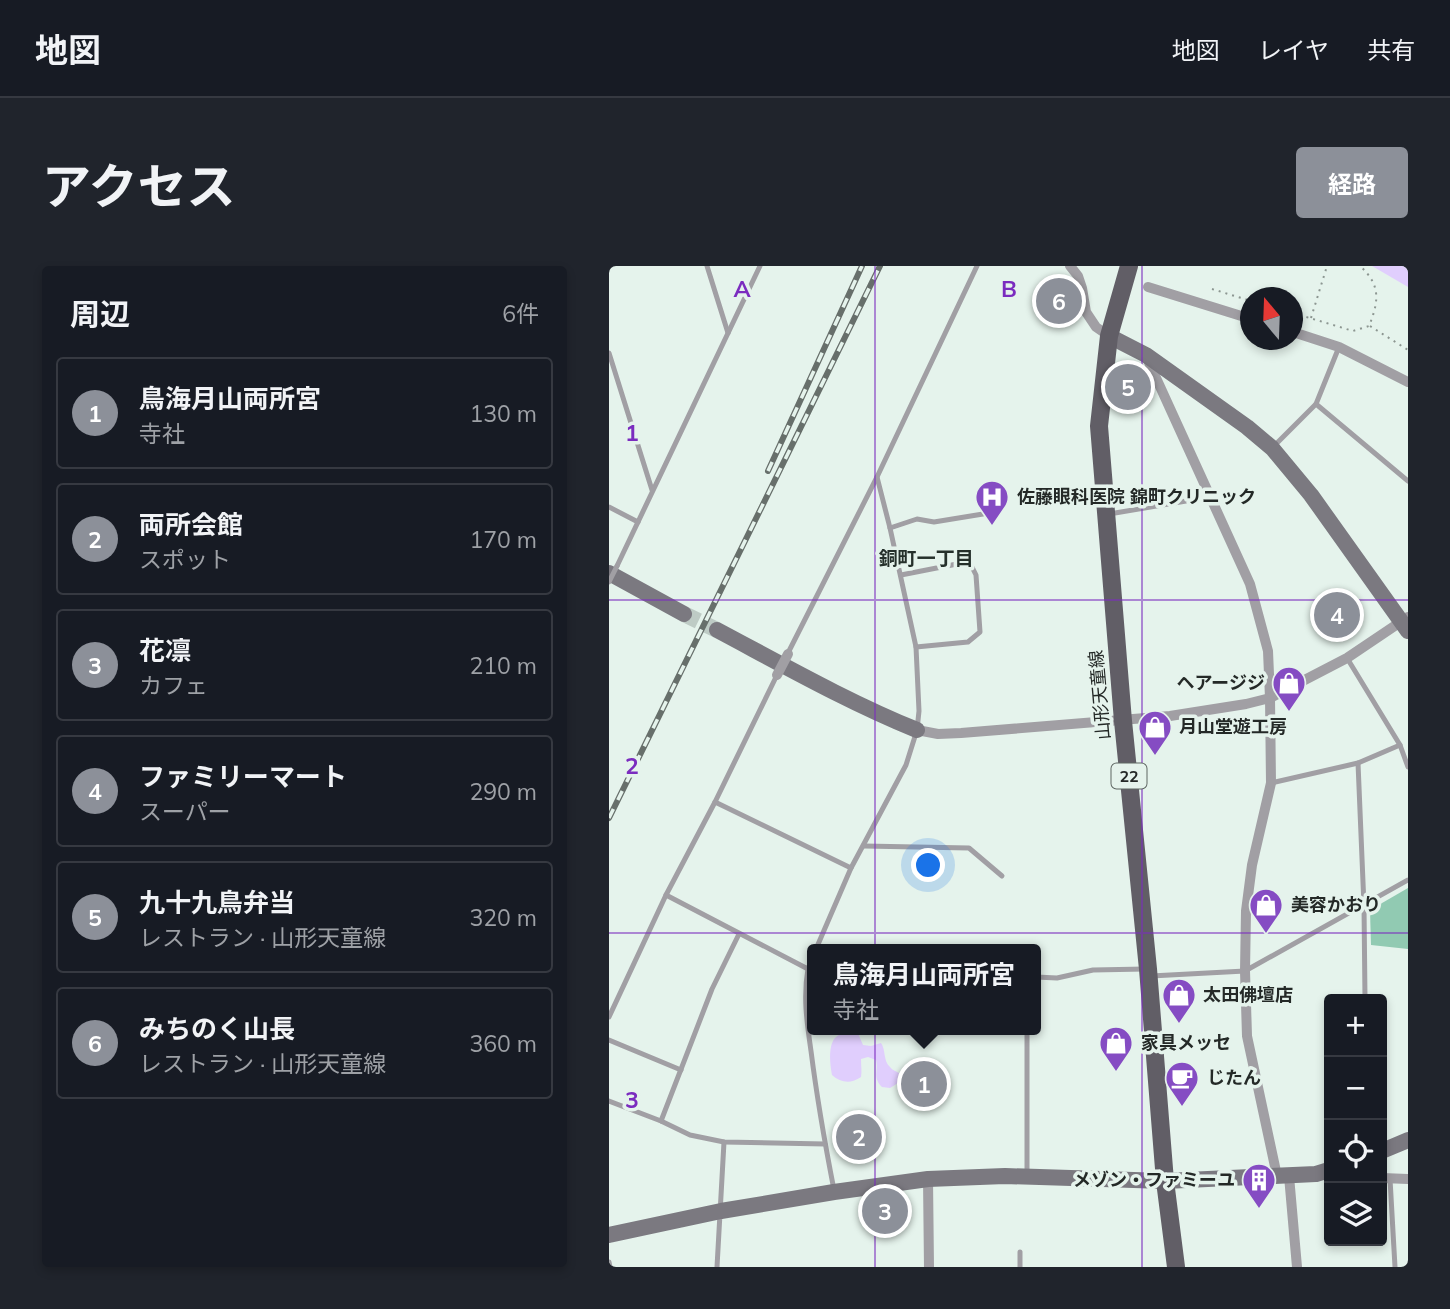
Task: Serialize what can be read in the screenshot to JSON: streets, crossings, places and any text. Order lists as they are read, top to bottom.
{
  "streets": {
    "main road": ["山形天童線", "22"]
  },
  "districts": ["銅町一丁目"],
  "places": {
    "hospital": ["佐藤眼科医院 錦町クリニック"],
    "shop": [
      "ヘアージジ",
      "月山堂遊工房",
      "美容かおり",
      "太田佛壇店",
      "家具メッセ"
    ],
    "cafe": ["じたん"],
    "building": ["メゾン・ファミーユ"]
  },
  "north": "top",
  "page": {
    "header": "地図",
    "nav": ["地図", "レイヤ", "共有"],
    "title": "アクセス",
    "buttons": "経路",
    "heading": ["周辺", "6件"],
    "pins": [
      "6",
      "5",
      "4",
      "1",
      "2",
      "3"
    ],
    "list": [
      {
        "mark": "1",
        "name": "鳥海月山両所宮",
        "note": "寺社",
        "value": "130 m"
      },
      {
        "mark": "2",
        "name": "両所会館",
        "note": "スポット",
        "value": "170 m"
      },
      {
        "mark": "3",
        "name": "花凛",
        "note": "カフェ",
        "value": "210 m"
      },
      {
        "mark": "4",
        "name": "ファミリーマート",
        "note": "スーパー",
        "value": "290 m"
      },
      {
        "mark": "5",
        "name": "九十九鳥弁当",
        "note": "レストラン · 山形天童線",
        "value": "320 m"
      },
      {
        "mark": "6",
        "name": "みちのく山長",
        "note": "レストラン · 山形天童線",
        "value": "360 m"
      }
    ],
    "popup": ["鳥海月山両所宮", "寺社"],
    "map_buttons": ["+", "−"]
  },
  "grid": {
    "columns": ["A", "B"],
    "rows": ["1", "2", "3"]
  }
}
